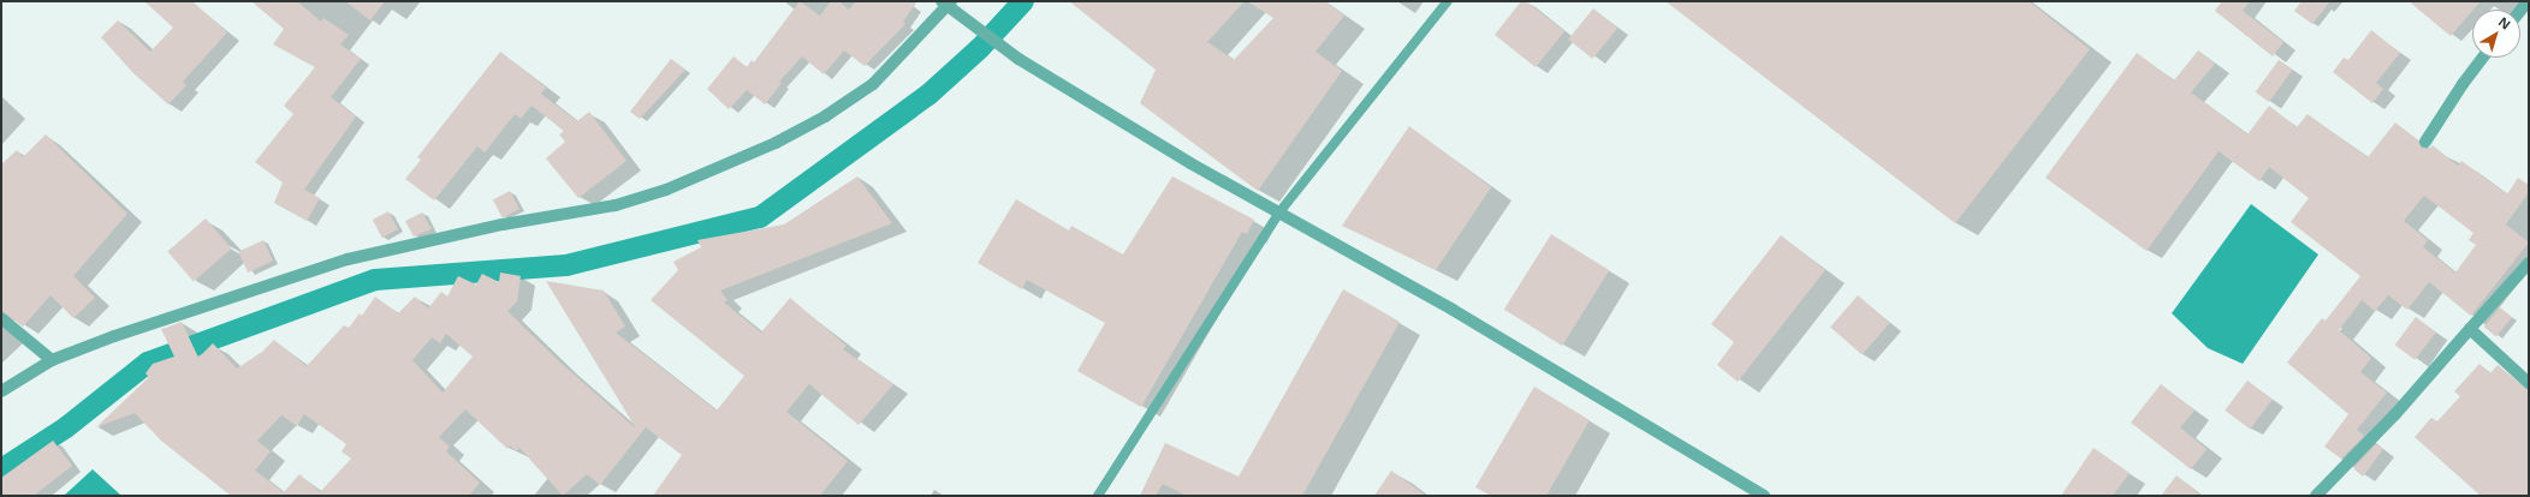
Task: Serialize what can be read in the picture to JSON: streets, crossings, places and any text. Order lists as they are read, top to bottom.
{
  "north": "top right"
}
